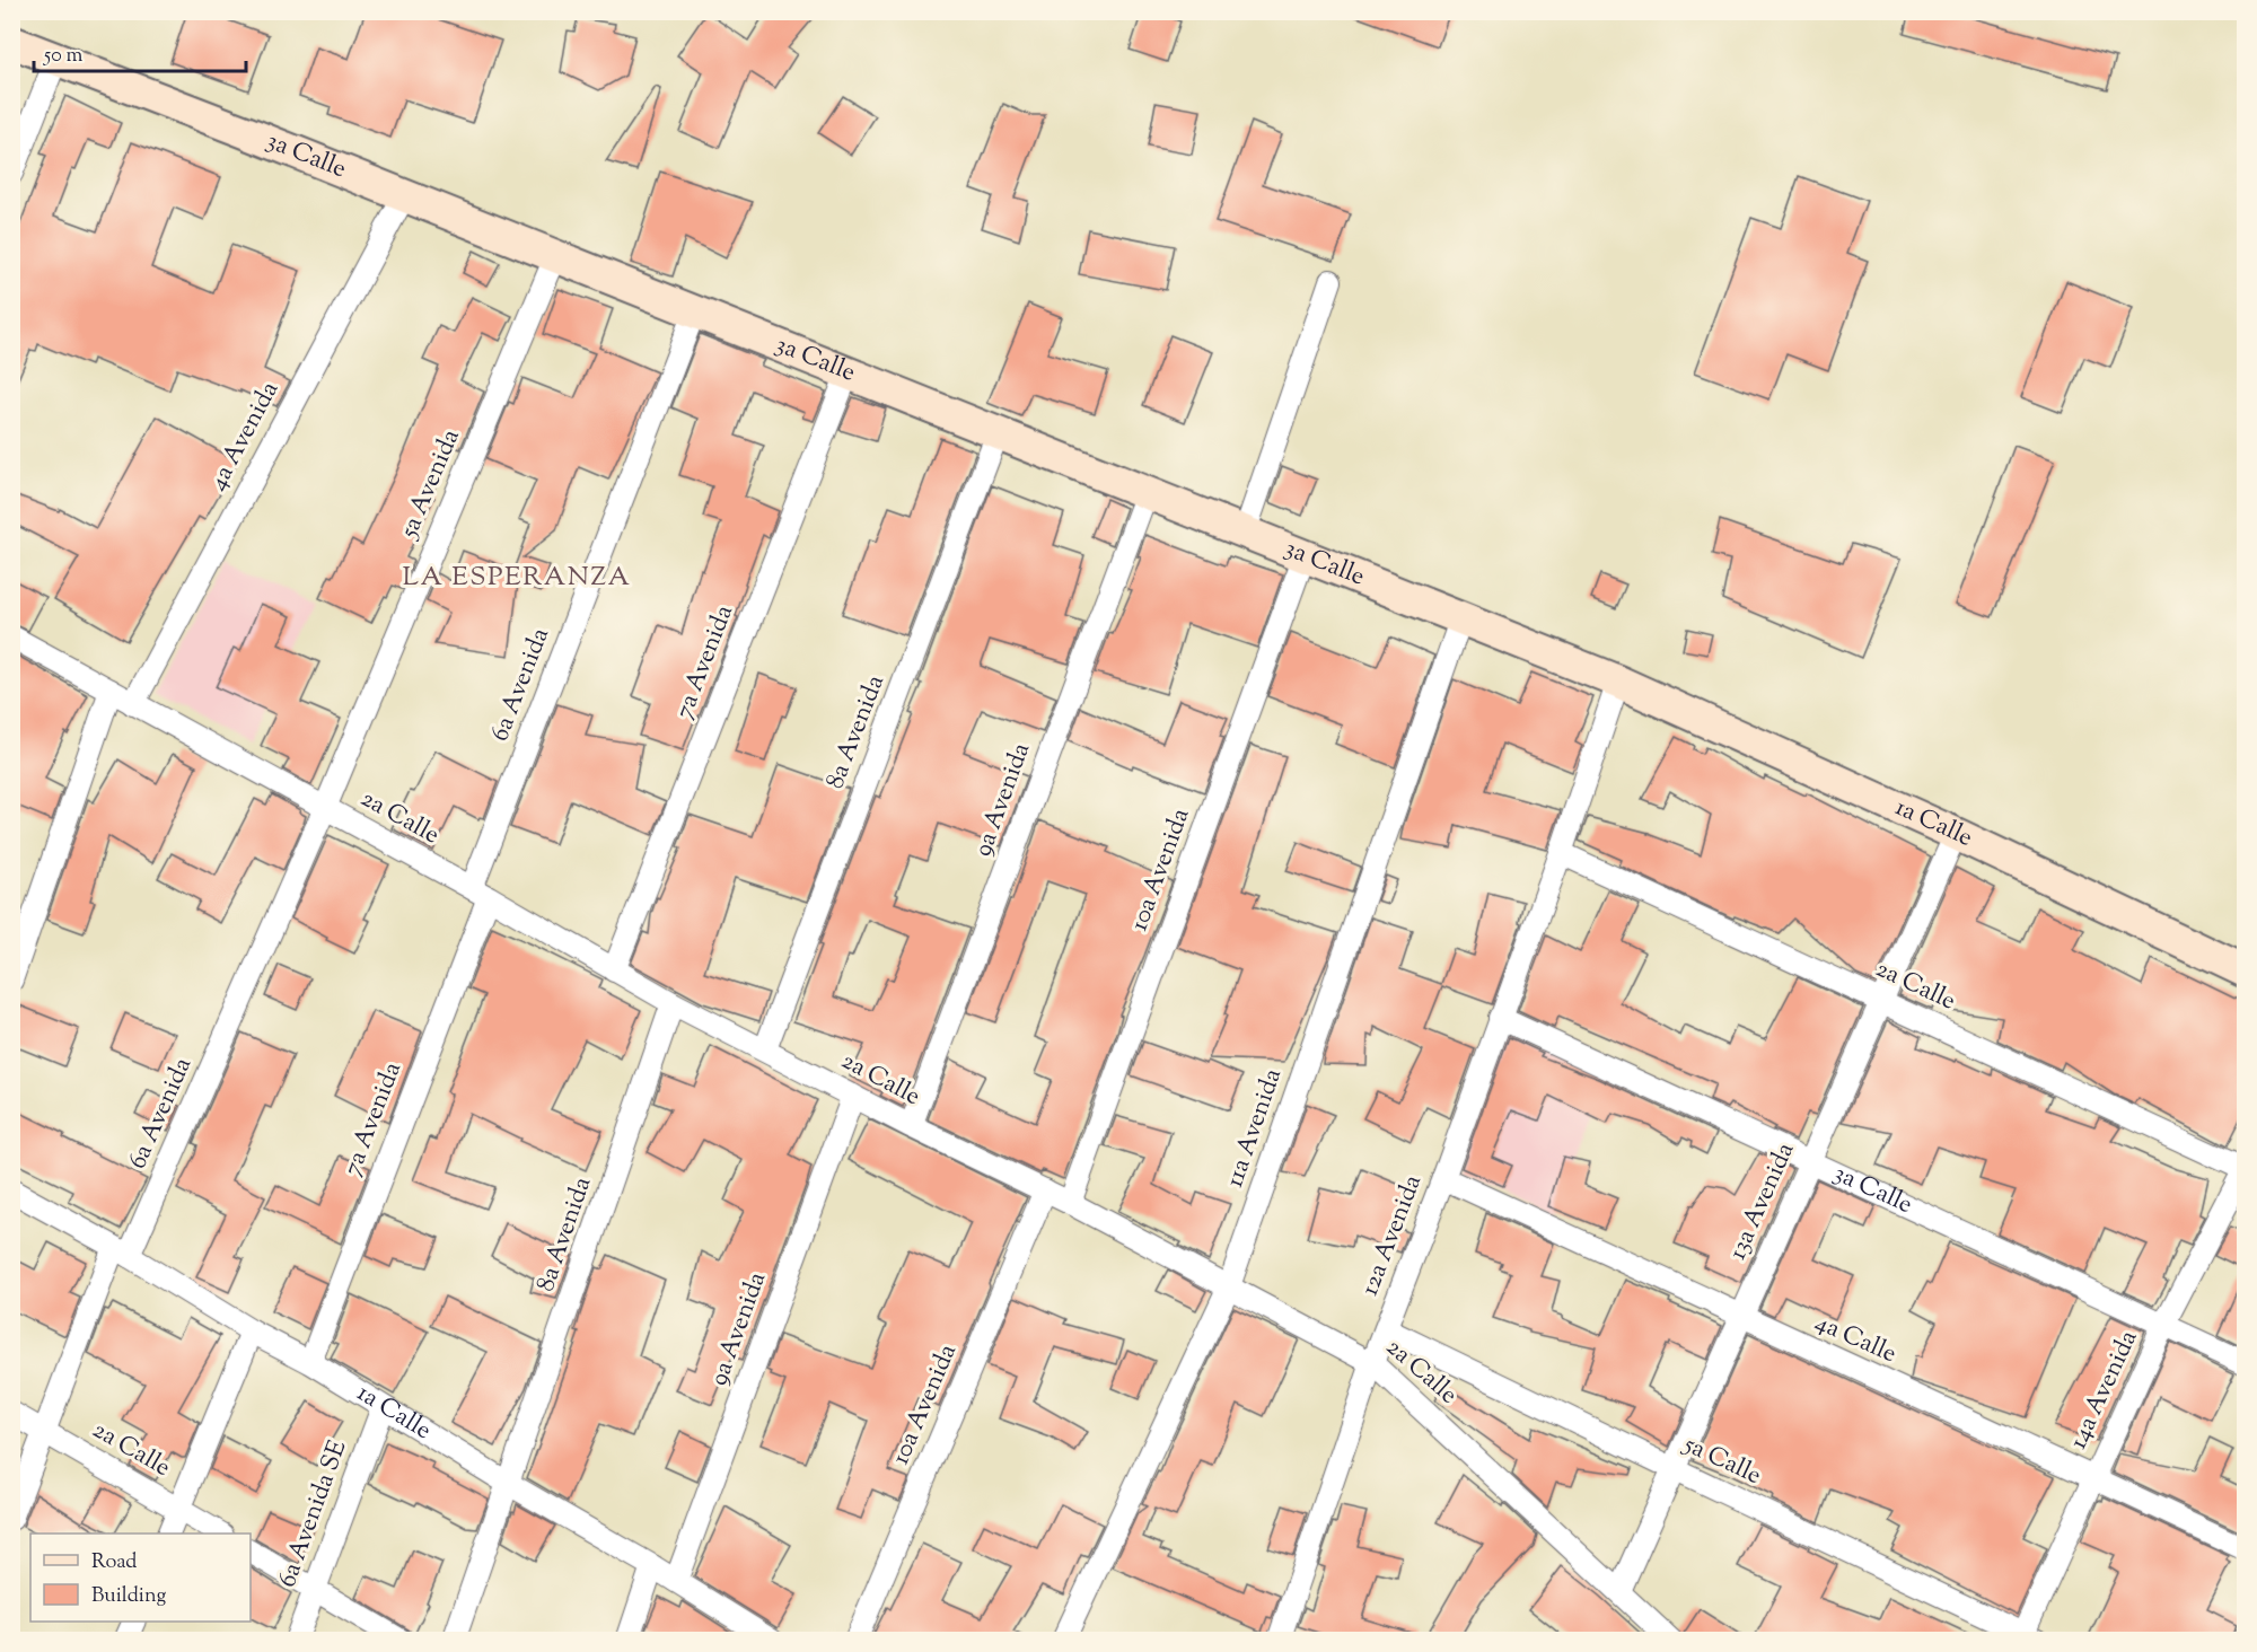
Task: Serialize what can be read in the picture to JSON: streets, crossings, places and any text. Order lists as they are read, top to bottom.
{
  "streets": {
    "street": [
      "3a Calle",
      "4a Avenida",
      "5a Avenida",
      "7a Avenida",
      "6a Avenida",
      "8a Avenida",
      "9a Avenida",
      "2a Calle",
      "1a Calle",
      "10a Avenida",
      "11a Avenida",
      "13a Avenida",
      "12a Avenida",
      "4a Calle",
      "14a Avenida",
      "5a Calle",
      "6a Avenida SE"
    ]
  },
  "crossings": [
    ["3a Calle", "4a Avenida"],
    ["3a Calle", "5a Avenida"],
    ["3a Calle", "7a Avenida"],
    ["3a Calle", "6a Avenida"],
    ["3a Calle", "8a Avenida"],
    ["3a Calle", "9a Avenida"],
    ["3a Calle", "1a Calle"],
    ["3a Calle", "10a Avenida"],
    ["3a Calle", "11a Avenida"],
    ["3a Calle", "13a Avenida"],
    ["3a Calle", "12a Avenida"],
    ["3a Calle", "14a Avenida"],
    ["4a Avenida", "2a Calle"],
    ["5a Avenida", "6a Avenida"],
    ["5a Avenida", "2a Calle"],
    ["7a Avenida", "6a Avenida"],
    ["7a Avenida", "2a Calle"],
    ["7a Avenida", "1a Calle"],
    ["6a Avenida", "2a Calle"],
    ["6a Avenida", "1a Calle"],
    ["8a Avenida", "2a Calle"],
    ["8a Avenida", "1a Calle"],
    ["9a Avenida", "2a Calle"],
    ["9a Avenida", "1a Calle"],
    ["2a Calle", "10a Avenida"],
    ["2a Calle", "11a Avenida"],
    ["2a Calle", "13a Avenida"],
    ["2a Calle", "12a Avenida"],
    ["2a Calle", "14a Avenida"],
    ["1a Calle", "13a Avenida"],
    ["1a Calle", "12a Avenida"],
    ["1a Calle", "6a Avenida SE"],
    ["13a Avenida", "4a Calle"],
    ["13a Avenida", "5a Calle"],
    ["12a Avenida", "4a Calle"],
    ["12a Avenida", "5a Calle"],
    ["4a Calle", "14a Avenida"],
    ["14a Avenida", "5a Calle"]
  ],
  "districts": ["LA ESPERANZA"],
  "legend": ["Road", "Building"],
  "scale_bar": "50 m"
}
